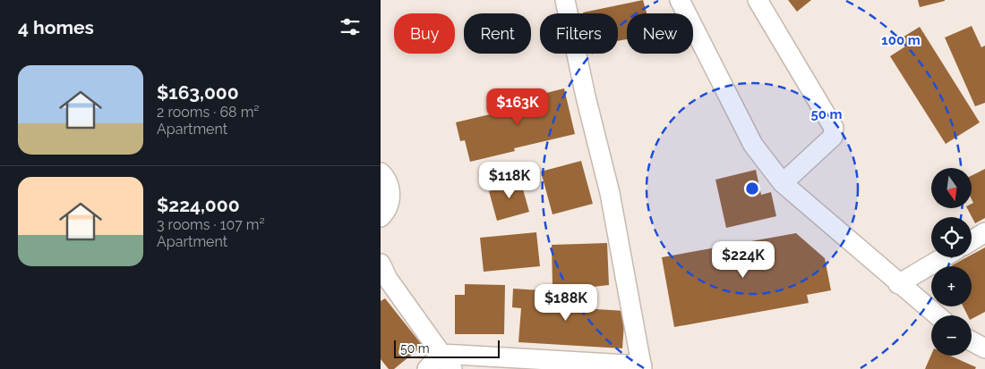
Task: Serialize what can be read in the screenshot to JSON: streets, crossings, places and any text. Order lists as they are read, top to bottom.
{
  "scale_bar": "50 m",
  "north": "bottom",
  "page": {
    "heading": "4 homes",
    "chip": [
      "Buy",
      "Rent",
      "Filters",
      "New"
    ],
    "list": [
      {
        "name": "$163,000",
        "note": "2 rooms · 68 m² · Apartment"
      },
      {
        "name": "$224,000",
        "note": "3 rooms · 107 m² · Apartment"
      }
    ],
    "price": [
      "$163K",
      "$118K",
      "$224K",
      "$188K"
    ],
    "map_buttons": ["+", "−"],
    "scale": "50 m"
  },
  "rings": ["100 m", "50 m"]
}
